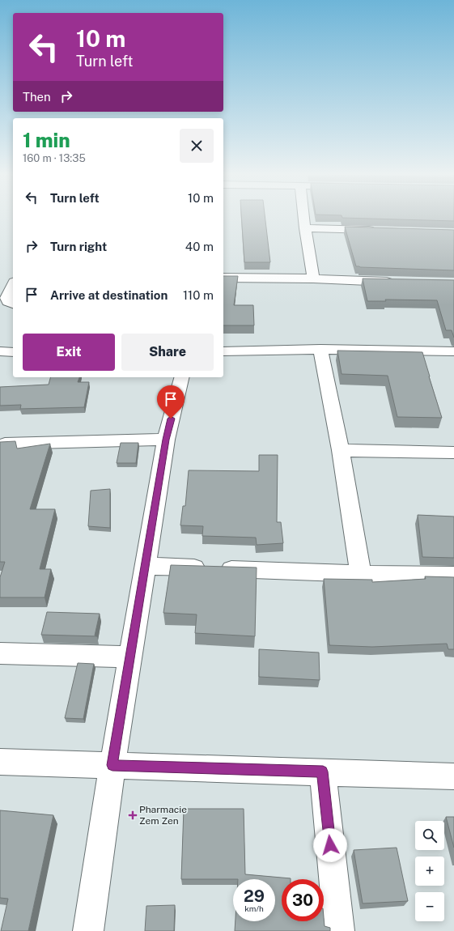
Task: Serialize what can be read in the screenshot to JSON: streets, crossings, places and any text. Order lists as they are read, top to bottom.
{
  "places": {
    "health": ["Pharmacie Zem Zen"]
  },
  "page": {
    "turn": ["10 m", "Turn left"],
    "then": "Then",
    "heading": ["1 min", "160 m · 13:35"],
    "list": [
      {
        "name": "Turn left",
        "value": "10 m"
      },
      {
        "name": "Turn right",
        "value": "40 m"
      },
      {
        "name": "Arrive at destination",
        "value": "110 m"
      }
    ],
    "buttons": ["Exit", "Share"],
    "map_buttons": ["+", "−"],
    "speed": "29 km/h",
    "limit": "30"
  }
}
